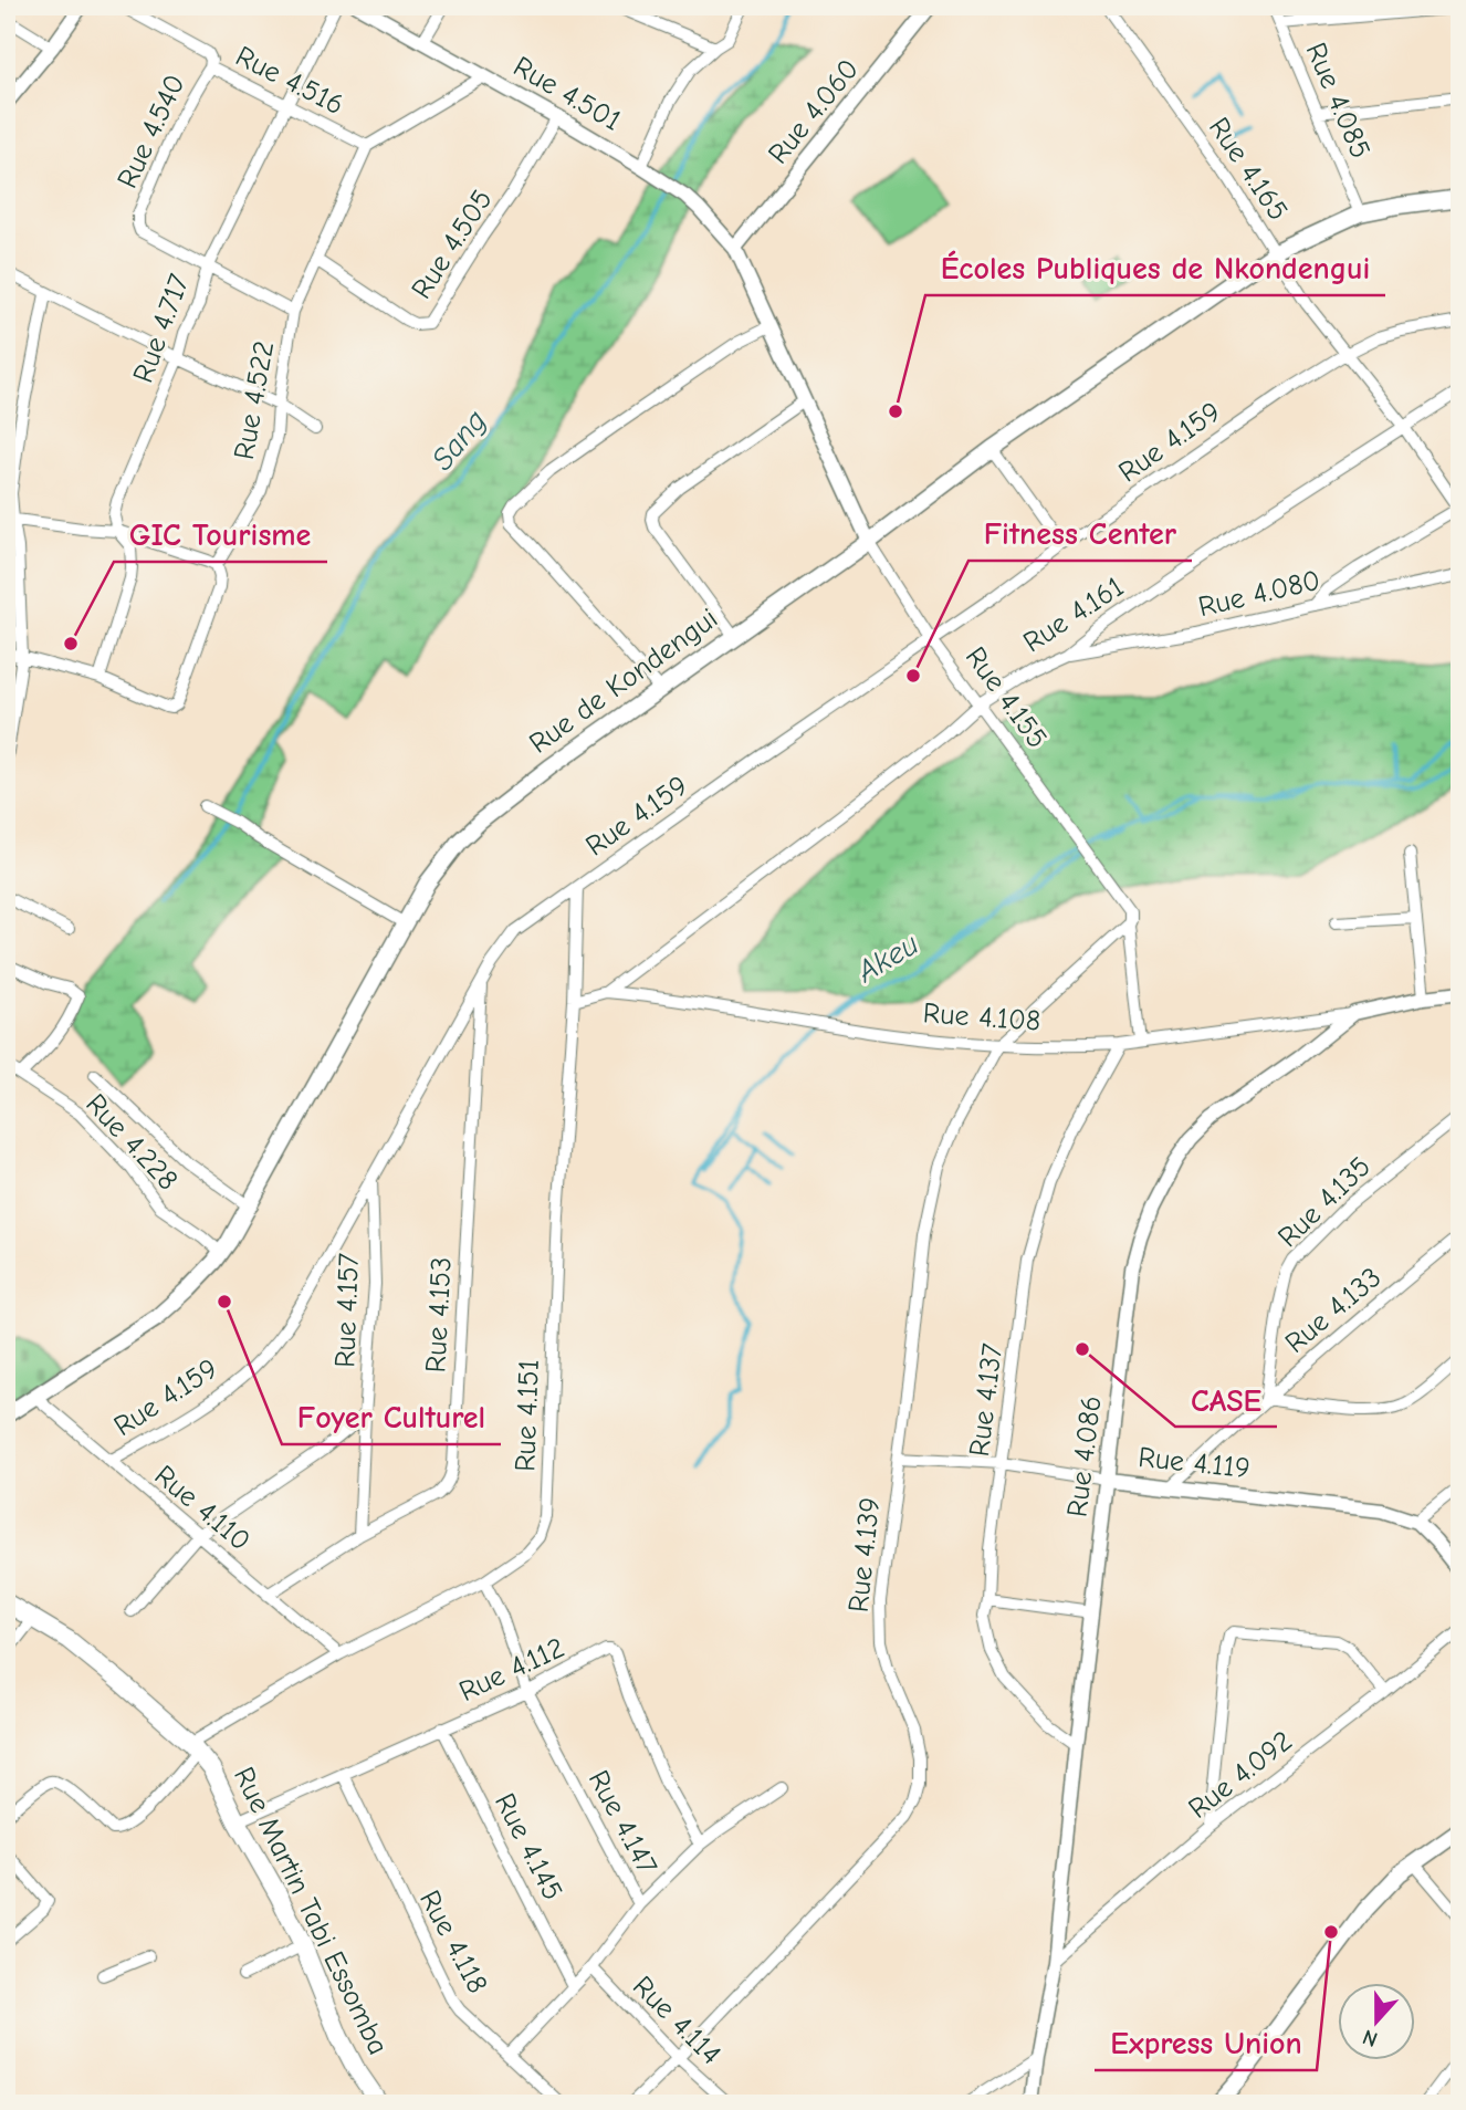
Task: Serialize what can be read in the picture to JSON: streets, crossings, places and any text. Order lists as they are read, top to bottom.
{
  "streets": {
    "main road": ["Rue de Kondengui", "Rue Martin Tabi Essomba"],
    "street": [
      "Rue 4.516",
      "Rue 4.501",
      "Rue 4.085",
      "Rue 4.060",
      "Rue 4.540",
      "Rue 4.165",
      "Rue 4.505",
      "Rue 4.717",
      "Rue 4.522",
      "Rue 4.159",
      "Rue 4.080",
      "Rue 4.161",
      "Rue 4.155",
      "Rue 4.108",
      "Rue 4.228",
      "Rue 4.135",
      "Rue 4.157",
      "Rue 4.133",
      "Rue 4.153",
      "Rue 4.137",
      "Rue 4.151",
      "Rue 4.086",
      "Rue 4.119",
      "Rue 4.110",
      "Rue 4.139",
      "Rue 4.112",
      "Rue 4.092",
      "Rue 4.147",
      "Rue 4.145",
      "Rue 4.118",
      "Rue 4.114"
    ]
  },
  "crossings": [
    ["Rue 4.516", "Rue 4.540"],
    ["Rue 4.516", "Rue 4.717"],
    ["Rue 4.516", "Rue 4.522"],
    ["Rue 4.501", "Rue 4.060"],
    ["Rue 4.501", "Rue 4.505"],
    ["Rue 4.501", "Rue 4.155"],
    ["Rue 4.085", "Rue de Kondengui"],
    ["Rue 4.060", "Rue 4.155"],
    ["Rue 4.540", "Rue 4.717"],
    ["Rue 4.540", "Rue 4.522"],
    ["Rue 4.165", "Rue 4.159"],
    ["Rue 4.165", "Rue 4.161"],
    ["Rue 4.165", "Rue de Kondengui"],
    ["Rue 4.505", "Rue 4.522"],
    ["Rue 4.717", "Rue 4.522"],
    ["Rue 4.159", "Rue 4.155"],
    ["Rue 4.159", "Rue 4.157"],
    ["Rue 4.159", "Rue 4.153"],
    ["Rue 4.159", "Rue 4.151"],
    ["Rue 4.159", "Rue 4.110"],
    ["Rue 4.080", "Rue 4.161"],
    ["Rue 4.161", "Rue 4.155"],
    ["Rue 4.161", "Rue 4.108"],
    ["Rue 4.161", "Rue 4.151"],
    ["Rue de Kondengui", "Rue 4.155"],
    ["Rue de Kondengui", "Rue 4.228"],
    ["Rue de Kondengui", "Rue 4.110"],
    ["Rue 4.155", "Rue 4.108"],
    ["Rue 4.108", "Rue 4.137"],
    ["Rue 4.108", "Rue 4.086"],
    ["Rue 4.108", "Rue 4.139"],
    ["Rue 4.135", "Rue 4.133"],
    ["Rue 4.157", "Rue 4.153"],
    ["Rue 4.133", "Rue 4.119"],
    ["Rue 4.153", "Rue 4.110"],
    ["Rue 4.137", "Rue 4.086"],
    ["Rue 4.137", "Rue 4.119"],
    ["Rue 4.151", "Rue 4.110"],
    ["Rue 4.151", "Rue 4.147"],
    ["Rue 4.151", "Rue Martin Tabi Essomba"],
    ["Rue 4.086", "Rue 4.119"],
    ["Rue 4.086", "Rue 4.092"],
    ["Rue 4.119", "Rue 4.139"],
    ["Rue 4.139", "Rue 4.114"],
    ["Rue 4.112", "Rue 4.147"],
    ["Rue 4.112", "Rue 4.145"],
    ["Rue 4.112", "Rue Martin Tabi Essomba"],
    ["Rue 4.112", "Rue 4.118"],
    ["Rue 4.147", "Rue 4.145"],
    ["Rue 4.147", "Rue 4.118"],
    ["Rue 4.147", "Rue 4.114"]
  ],
  "water": ["Sang", "Akeu"],
  "places": [
    "Écoles Publiques de Nkondengui",
    "GIC Tourisme",
    "Fitness Center",
    "Foyer Culturel",
    "CASE",
    "Express Union"
  ],
  "north": "bottom"
}
